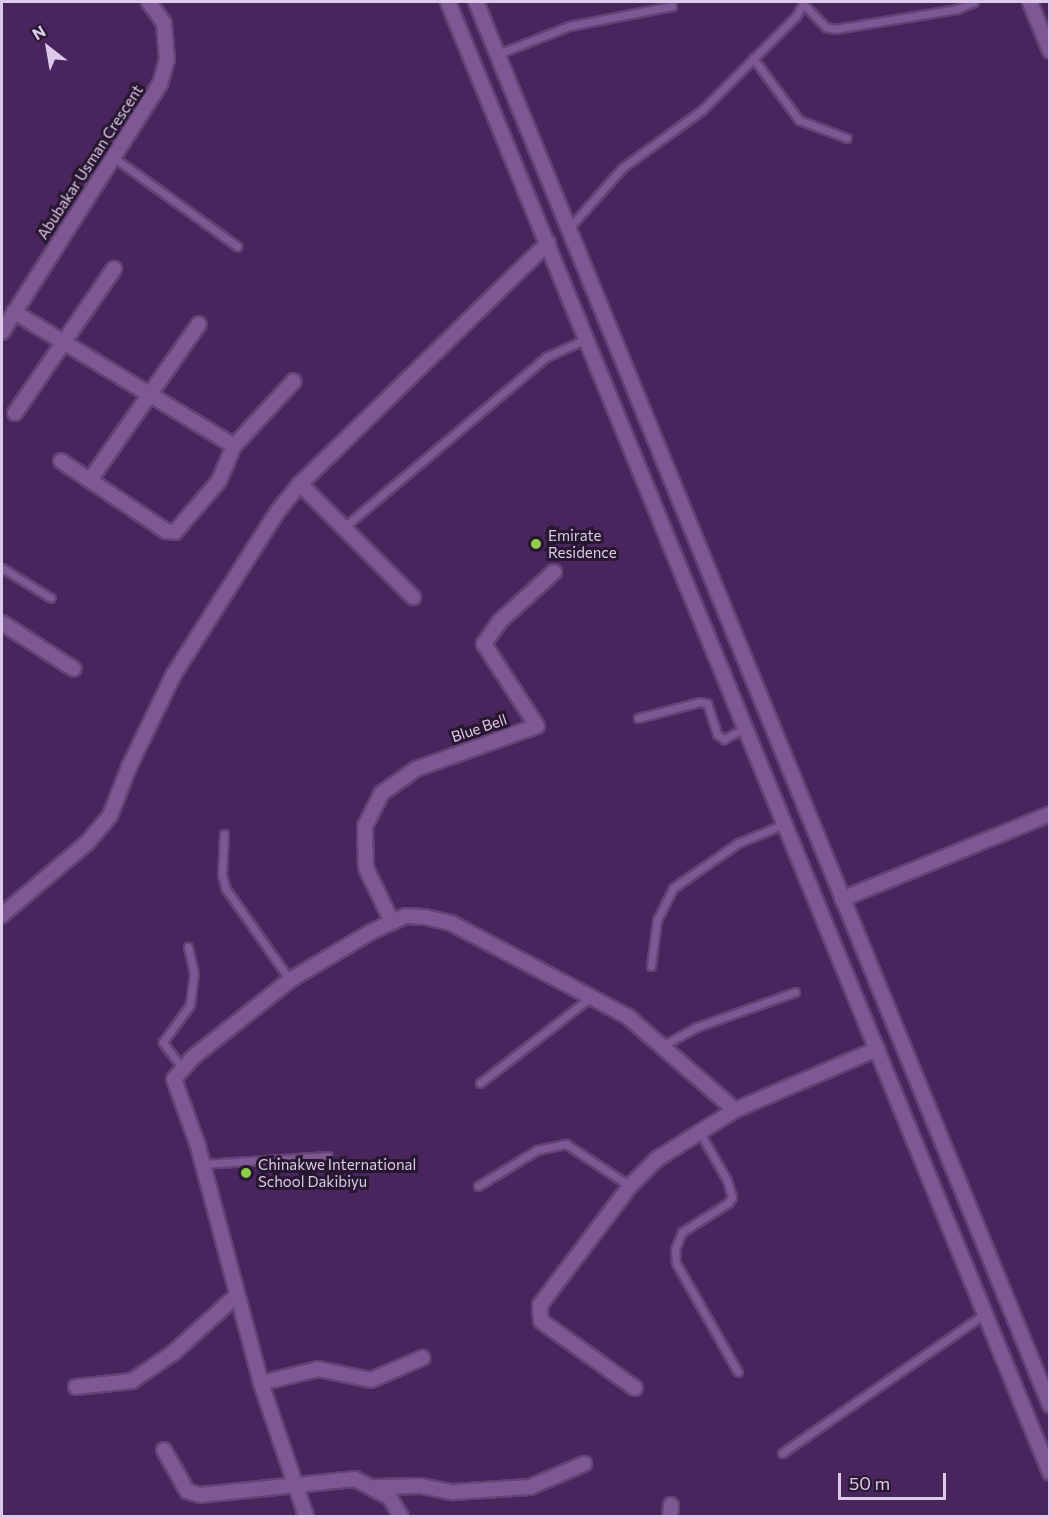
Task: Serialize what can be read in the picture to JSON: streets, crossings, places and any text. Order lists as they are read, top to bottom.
{
  "streets": {
    "street": ["Abubakar Usman Crescent", "Blue Bell"]
  },
  "places": ["Emirate Residence", "Chinakwe International School Dakibiyu"],
  "scale_bar": "50 m",
  "north": "top left"
}
